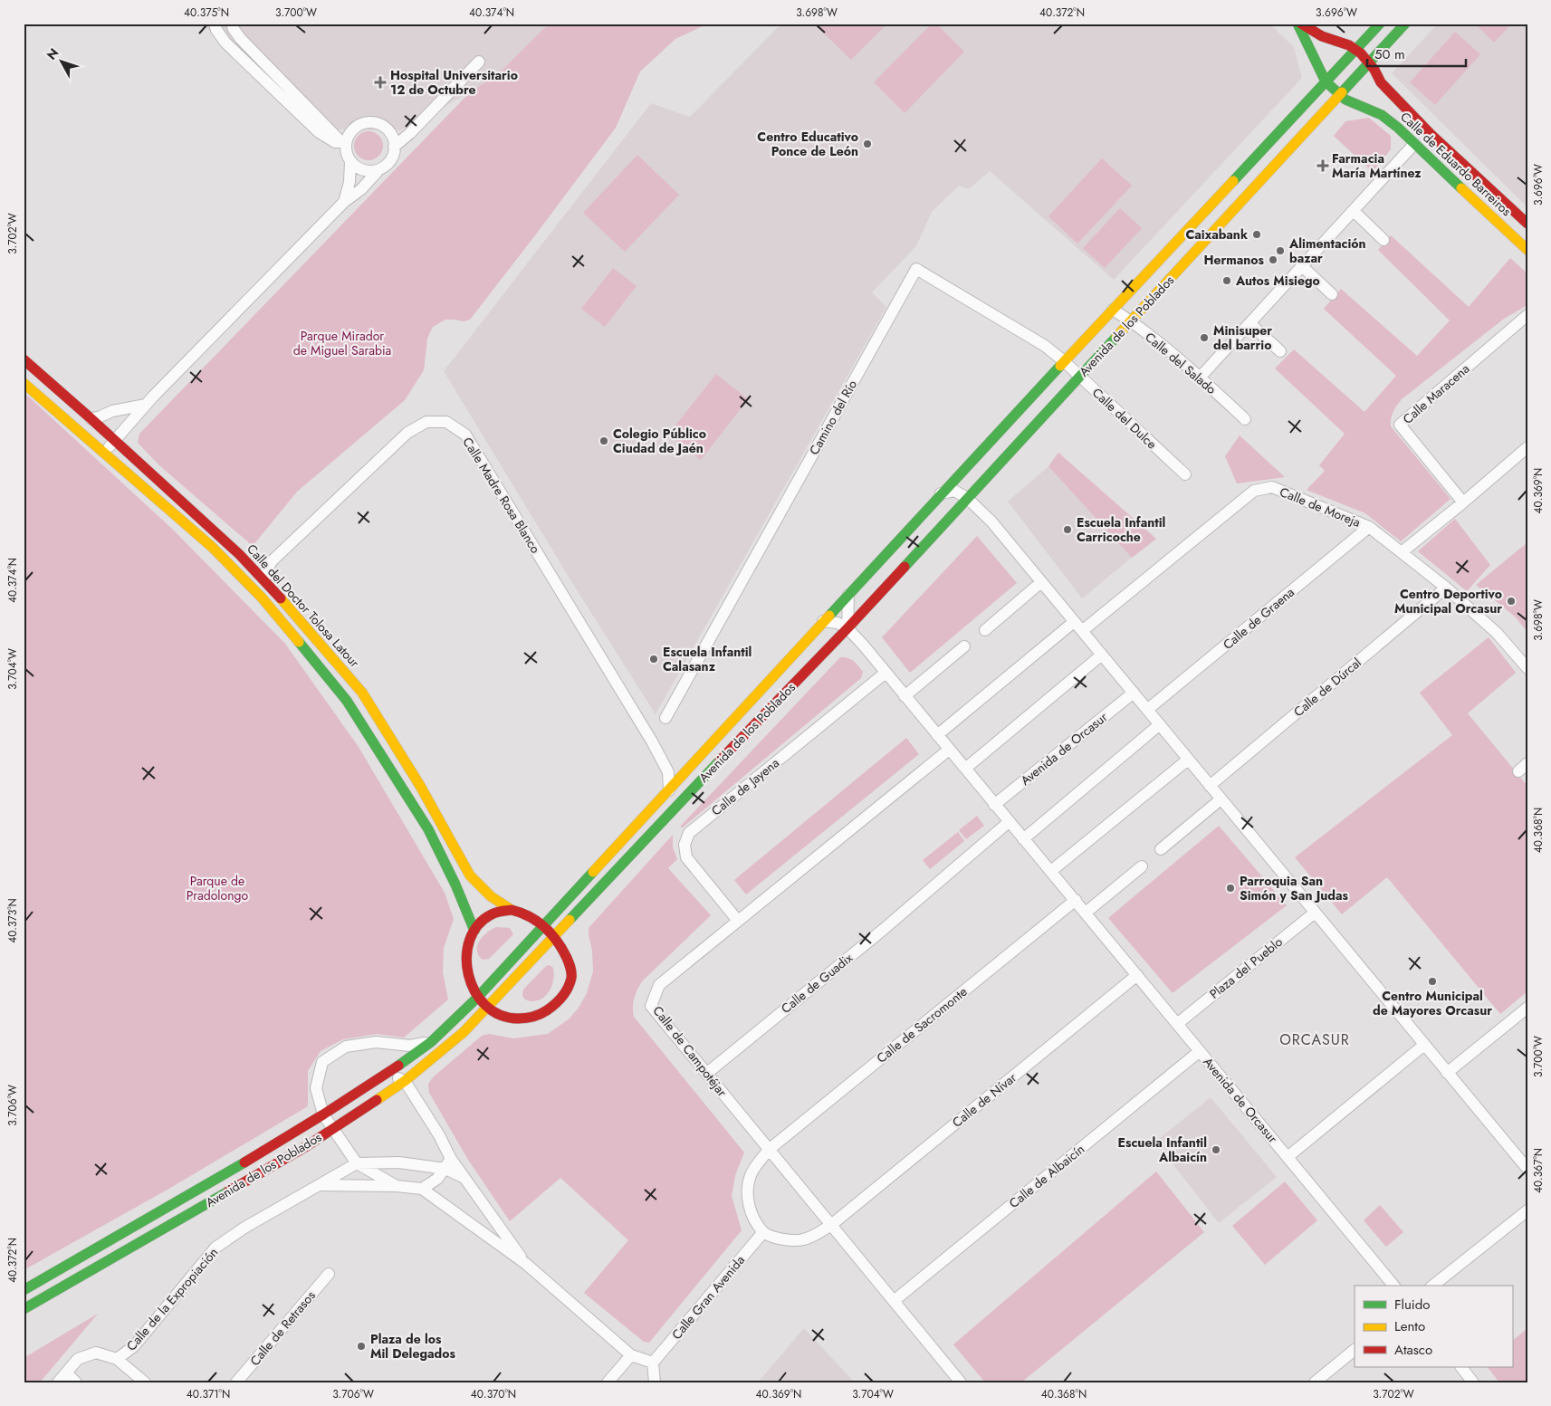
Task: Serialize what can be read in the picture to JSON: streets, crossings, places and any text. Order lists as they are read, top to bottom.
{
  "streets": {
    "main road": ["Calle de Eduardo Barreiros", "Avenida de los Poblados", "Calle del Doctor Tolosa Latour"],
    "street": [
      "Calle del Salado",
      "Calle Maracena",
      "Camino del Río",
      "Calle del Dulce",
      "Calle Madre Rosa Blanco",
      "Calle de Moreja",
      "Calle de Graena",
      "Calle de Dúrcal",
      "Avenida de Orcasur",
      "Calle de Jayena",
      "Plaza del Pueblo",
      "Calle de Guadix",
      "Calle de Sacromonte",
      "Calle de Campotéjar",
      "Calle de Nívar",
      "Calle de Albaicín",
      "Calle Gran Avenida",
      "Calle de la Expropiación",
      "Calle de Retrasos"
    ]
  },
  "crossings": [
    ["Calle de Eduardo Barreiros", "Avenida de los Poblados"],
    ["Avenida de los Poblados", "Calle del Salado"],
    ["Avenida de los Poblados", "Camino del Río"],
    ["Avenida de los Poblados", "Calle del Dulce"],
    ["Avenida de los Poblados", "Calle Madre Rosa Blanco"],
    ["Avenida de los Poblados", "Avenida de Orcasur"],
    ["Camino del Río", "Calle del Dulce"],
    ["Calle Madre Rosa Blanco", "Calle del Doctor Tolosa Latour"],
    ["Calle de Moreja", "Calle de Graena"],
    ["Calle de Moreja", "Calle de Dúrcal"],
    ["Avenida de Orcasur", "Calle de Jayena"],
    ["Avenida de Orcasur", "Plaza del Pueblo"],
    ["Avenida de Orcasur", "Calle de Guadix"],
    ["Avenida de Orcasur", "Calle de Sacromonte"],
    ["Avenida de Orcasur", "Calle de Campotéjar"],
    ["Avenida de Orcasur", "Calle de Nívar"],
    ["Avenida de Orcasur", "Calle de Albaicín"],
    ["Calle de Jayena", "Calle de Campotéjar"],
    ["Calle de Guadix", "Calle de Campotéjar"],
    ["Calle de Sacromonte", "Calle de Campotéjar"],
    ["Calle de Campotéjar", "Calle de Nívar"],
    ["Calle de Campotéjar", "Calle de Albaicín"]
  ],
  "districts": ["ORCASUR"],
  "parks": ["Parque Mirador de Miguel Sarabia", "Parque de Pradolongo"],
  "places": {
    "health": ["Hospital Universitario 12 de Octubre", "Farmacia María Martínez"],
    "other": [
      "Centro Educativo Ponce de León",
      "Caixabank",
      "Alimentación bazar",
      "Hermanos",
      "Autos Misiego",
      "Minisuper del barrio",
      "Colegio Público Ciudad de Jaén",
      "Escuela Infantil Carricoche",
      "Centro Deportivo Municipal Orcasur",
      "Escuela Infantil Calasanz",
      "Parroquia San Simón y San Judas",
      "Centro Municipal de Mayores Orcasur",
      "Escuela Infantil Albaicín",
      "Plaza de los Mil Delegados"
    ]
  },
  "legend": ["Fluido", "Lento", "Atasco"],
  "scale_bar": "50 m",
  "north": "top left",
  "coordinates": [
    "40.375°N",
    "3.700°W",
    "40.374°N",
    "3.698°W",
    "40.372°N",
    "3.696°W",
    "3.702°W",
    "40.369°N",
    "3.704°W",
    "40.368°N",
    "40.373°N",
    "3.706°W",
    "40.367°N",
    "40.371°N",
    "40.370°N"
  ]
}
